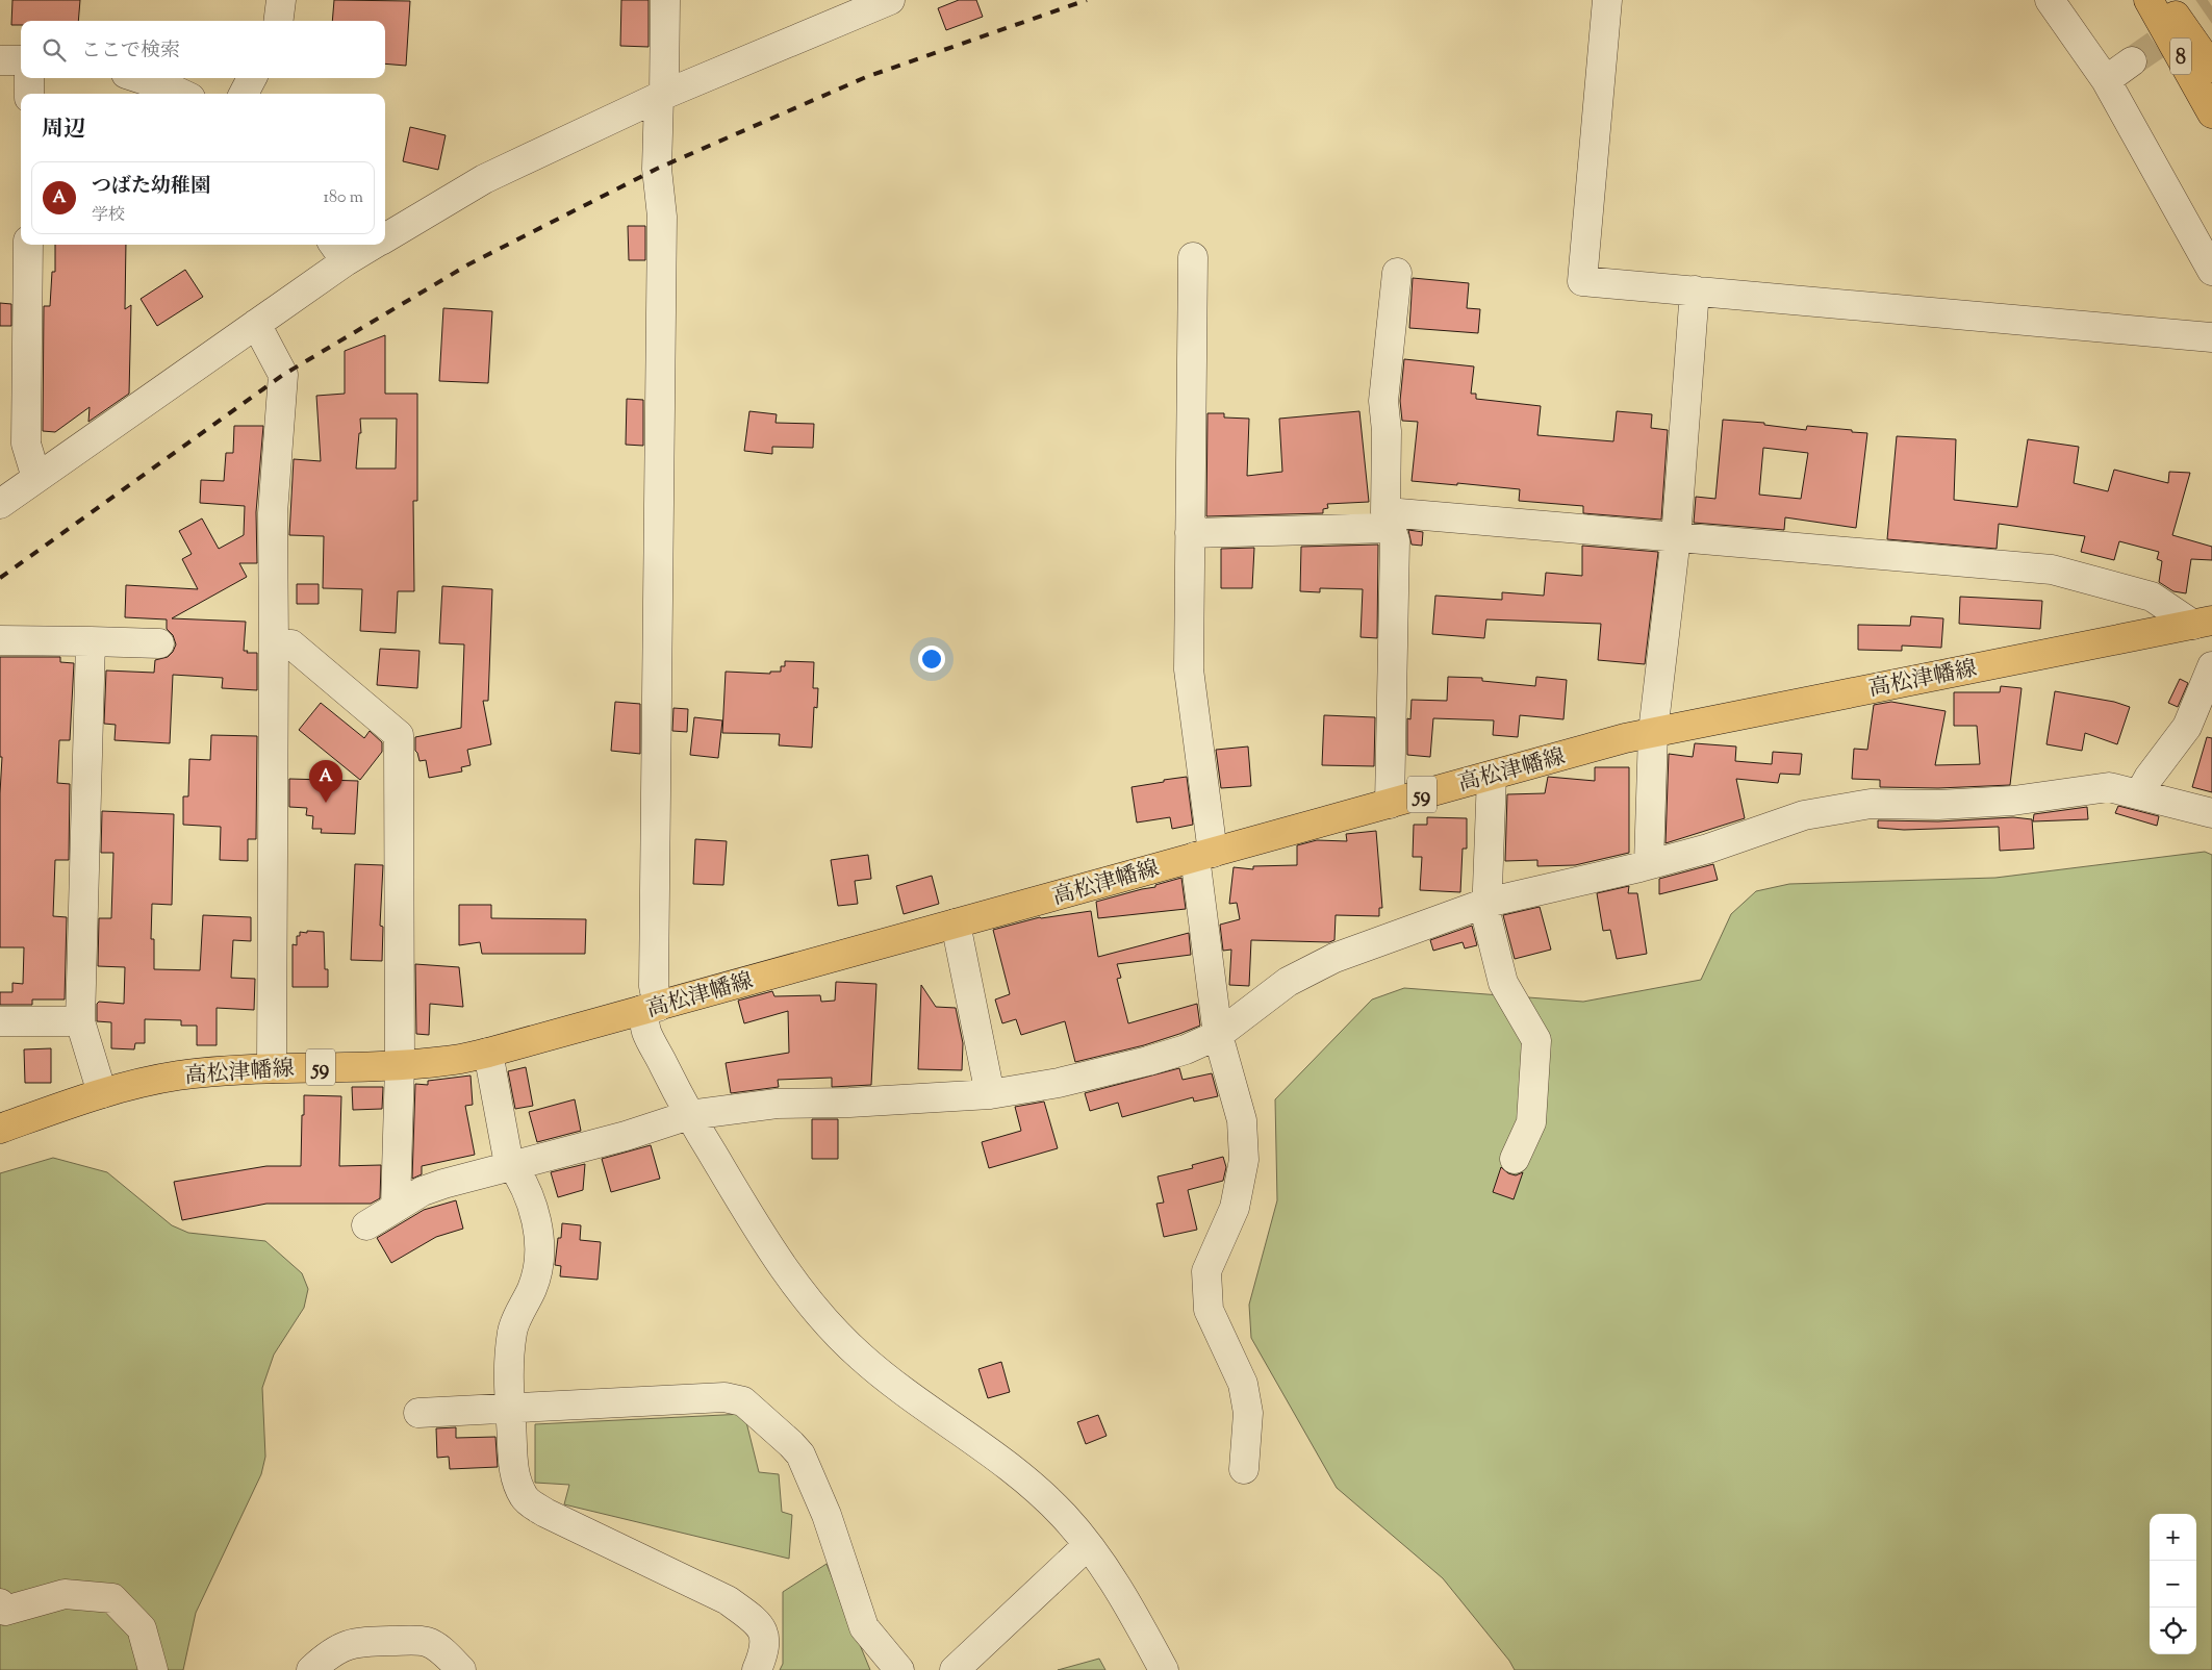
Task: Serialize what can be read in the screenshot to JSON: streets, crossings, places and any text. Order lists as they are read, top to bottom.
{
  "streets": {
    "main road": ["8", "高松津幡線", "59"]
  },
  "page": {
    "search": "ここで検索",
    "heading": "周辺",
    "list": [
      {
        "mark": "A",
        "name": "つばた幼稚園",
        "note": "学校",
        "value": "180 m"
      }
    ],
    "pins": "A",
    "map_buttons": ["+", "−"]
  }
}
